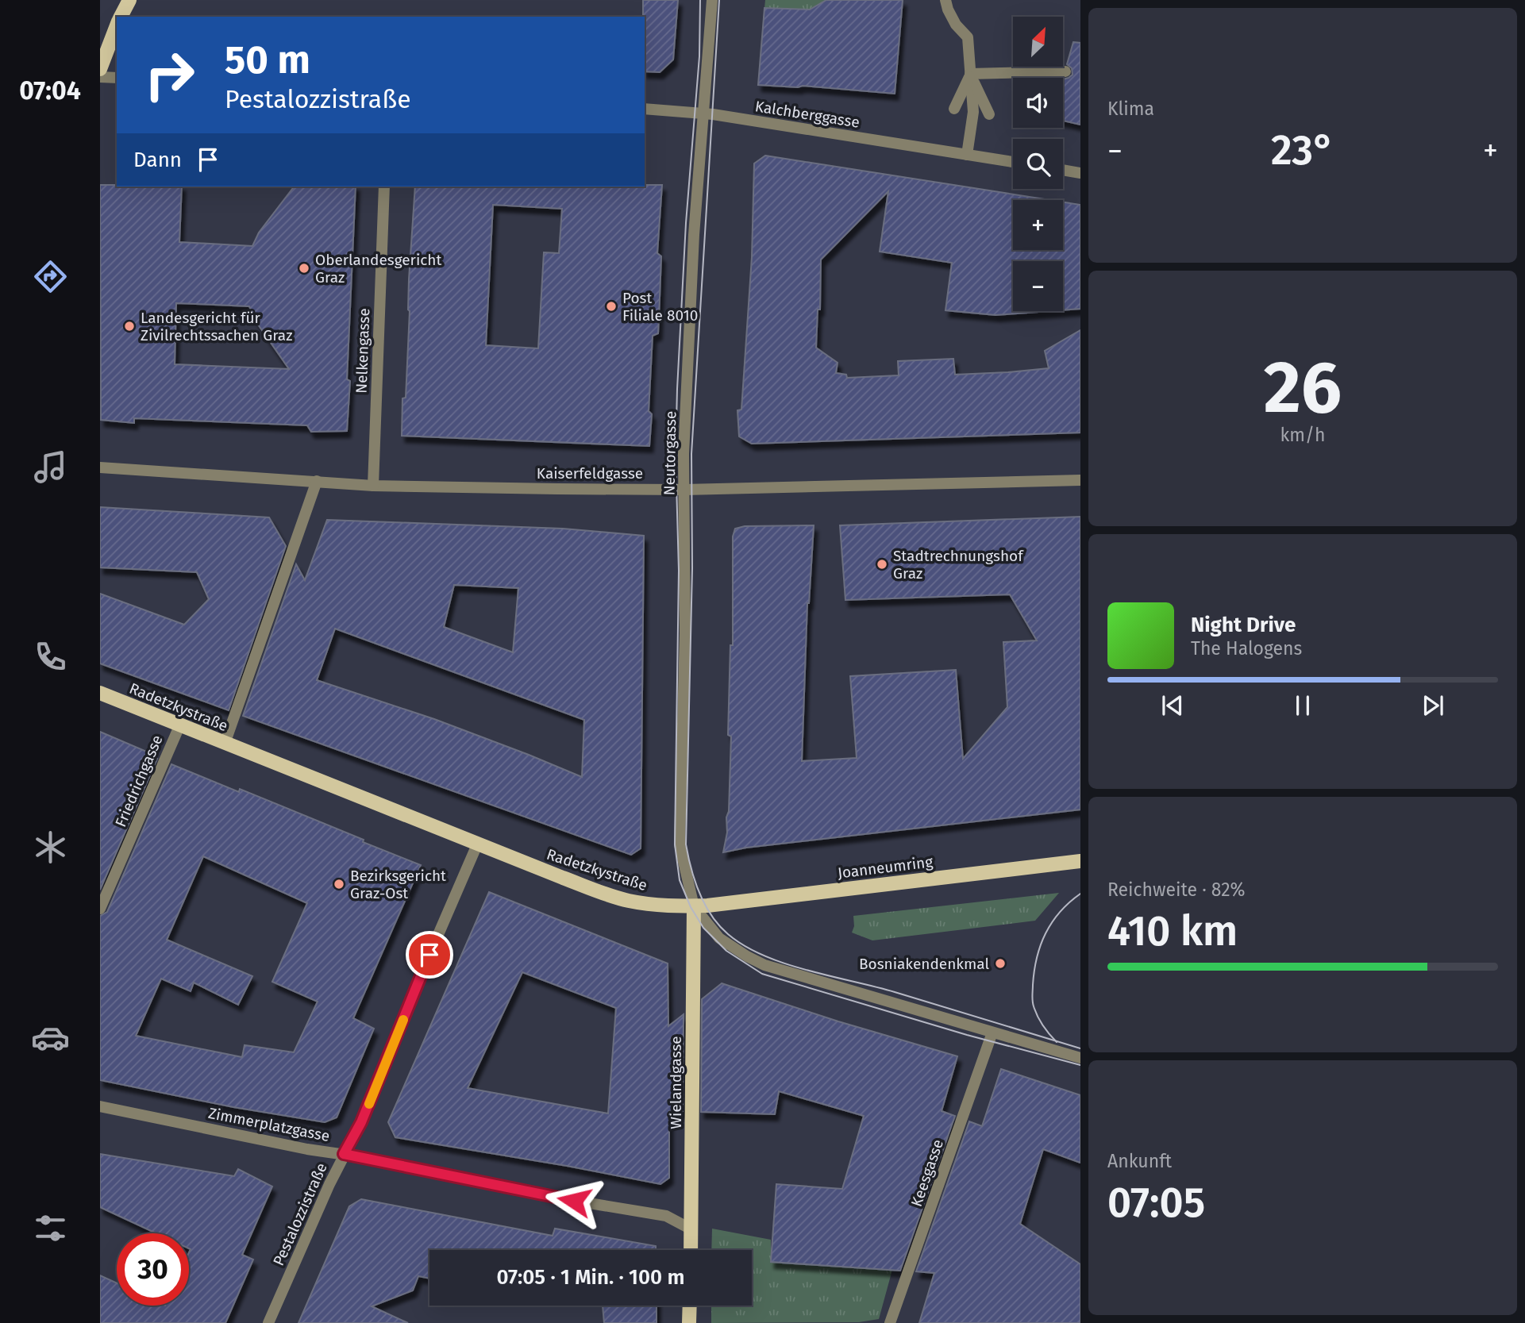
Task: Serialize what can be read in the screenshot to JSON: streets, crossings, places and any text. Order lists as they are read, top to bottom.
{
  "streets": {
    "main road": ["Radetzkystraße", "Joanneumring", "Wielandgasse"],
    "street": [
      "Kalchberggasse",
      "Nelkengasse",
      "Neutorgasse",
      "Kaiserfeldgasse",
      "Friedrichgasse",
      "Zimmerplatzgasse",
      "Keesgasse",
      "Pestalozzistraße"
    ]
  },
  "crossings": [
    ["Kalchberggasse", "Neutorgasse"],
    ["Nelkengasse", "Kaiserfeldgasse"],
    ["Neutorgasse", "Kaiserfeldgasse"],
    ["Neutorgasse", "Radetzkystraße"],
    ["Neutorgasse", "Joanneumring"],
    ["Neutorgasse", "Wielandgasse"],
    ["Radetzkystraße", "Friedrichgasse"],
    ["Radetzkystraße", "Joanneumring"],
    ["Radetzkystraße", "Wielandgasse"],
    ["Radetzkystraße", "Pestalozzistraße"],
    ["Joanneumring", "Wielandgasse"],
    ["Wielandgasse", "Zimmerplatzgasse"],
    ["Zimmerplatzgasse", "Pestalozzistraße"]
  ],
  "places": [
    "Oberlandesgericht Graz",
    "Post Filiale 8010",
    "Landesgericht für Zivilrechtssachen Graz",
    "Stadtrechnungshof Graz",
    "Bezirksgericht Graz-Ost",
    "Bosniakendenkmal"
  ],
  "north": "top right",
  "page": {
    "tabs": "07:04",
    "tile": [
      "Klima",
      ["26", "km/h"],
      ["Reichweite · 82%", "410 km"],
      ["Ankunft", "07:05"]
    ],
    "map_buttons": ["+", "−"],
    "turn": ["50 m", "Pestalozzistraße"],
    "heat": ["−", "23°", "+"],
    "then": "Dann",
    "song": ["Night Drive", "The Halogens"],
    "limit": "30",
    "trip": "07:05 · 1 Min. · 100 m"
  }
}
